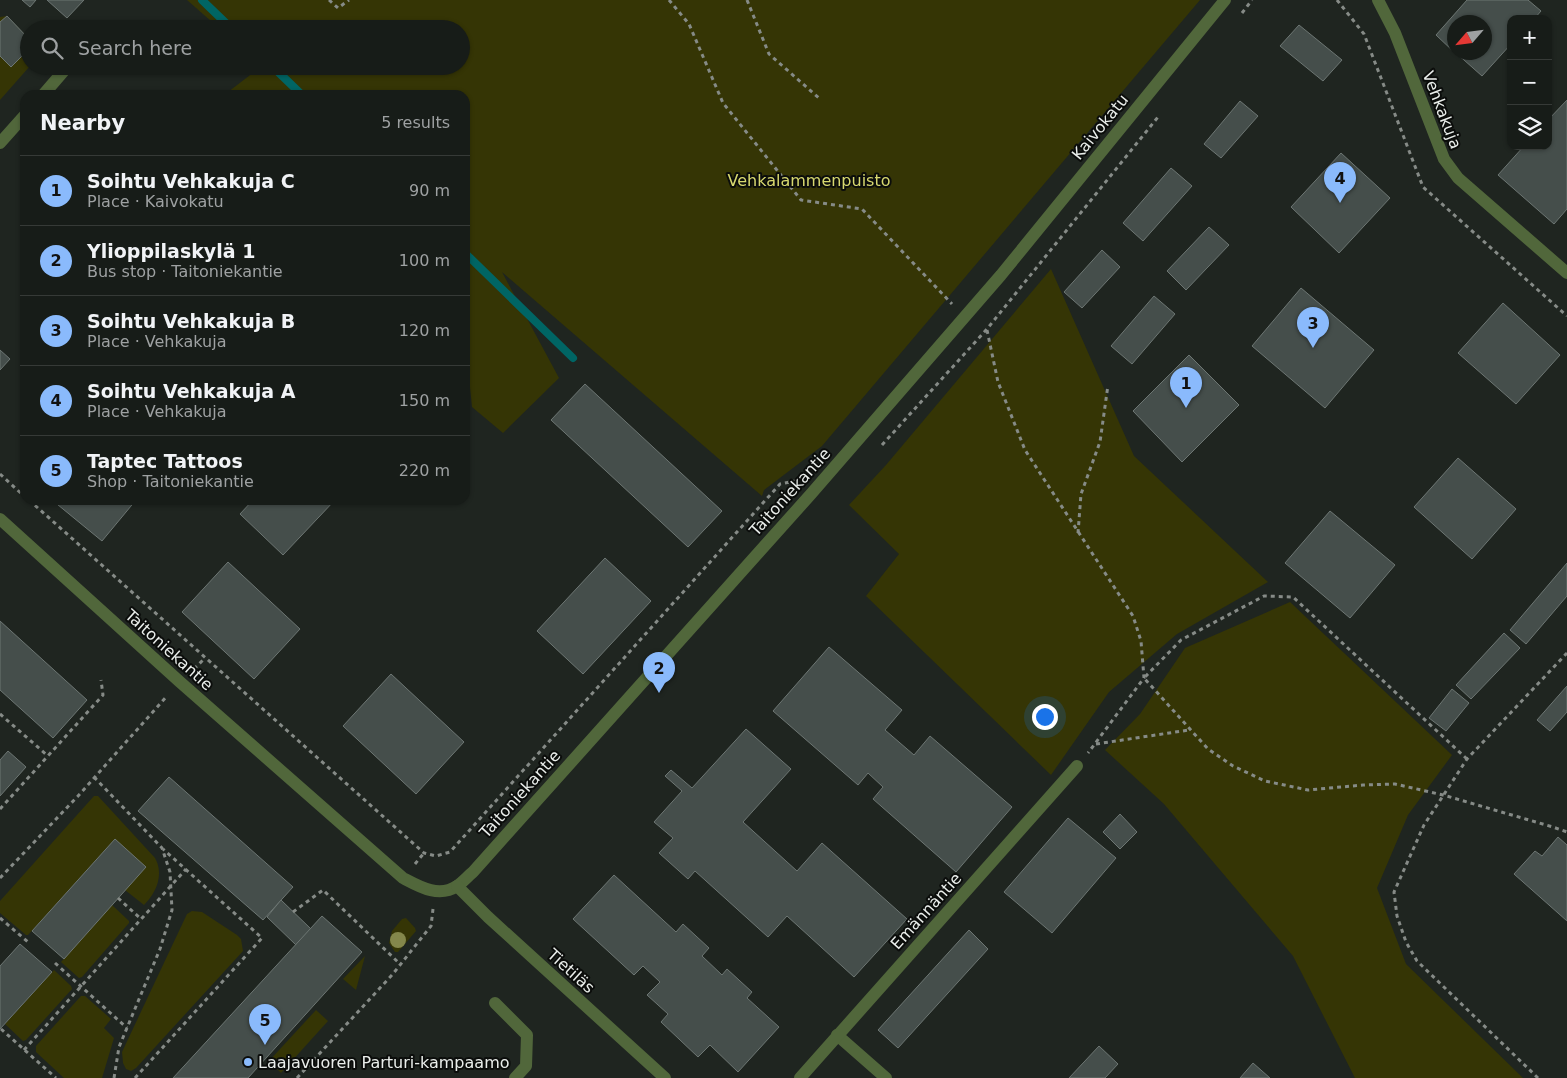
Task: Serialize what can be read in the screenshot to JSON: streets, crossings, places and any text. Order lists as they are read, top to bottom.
{
  "streets": {
    "street": [
      "Vehkakuja",
      "Kaivokatu",
      "Taitoniekantie",
      "Emännäntie",
      "Tietiläs"
    ]
  },
  "crossings": [
    ["Kaivokatu", "Taitoniekantie"],
    ["Taitoniekantie", "Tietiläs"]
  ],
  "parks": ["Vehkalammenpuisto"],
  "places": ["Laajavuoren Parturi-kampaamo"],
  "north": "bottom left",
  "page": {
    "map_buttons": ["+", "−"],
    "search": "Search here",
    "heading": ["Nearby", "5 results"],
    "list": [
      {
        "mark": "1",
        "name": "Soihtu Vehkakuja C",
        "note": "Place · Kaivokatu",
        "value": "90 m"
      },
      {
        "mark": "2",
        "name": "Ylioppilaskylä 1",
        "note": "Bus stop · Taitoniekantie",
        "value": "100 m"
      },
      {
        "mark": "3",
        "name": "Soihtu Vehkakuja B",
        "note": "Place · Vehkakuja",
        "value": "120 m"
      },
      {
        "mark": "4",
        "name": "Soihtu Vehkakuja A",
        "note": "Place · Vehkakuja",
        "value": "150 m"
      },
      {
        "mark": "5",
        "name": "Taptec Tattoos",
        "note": "Shop · Taitoniekantie",
        "value": "220 m"
      }
    ],
    "pins": [
      "4",
      "3",
      "1",
      "2",
      "5"
    ]
  }
}
